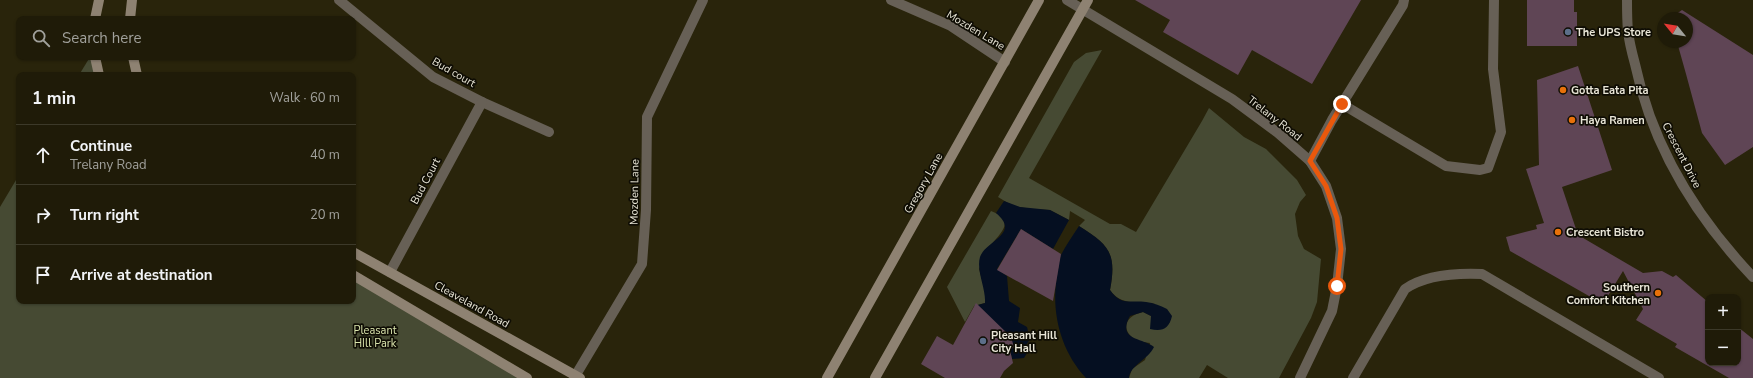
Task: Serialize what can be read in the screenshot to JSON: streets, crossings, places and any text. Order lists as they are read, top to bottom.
{
  "streets": {
    "main road": ["Gregory Lane", "Cleaveland Road"],
    "street": [
      "Mozden Lane",
      "Bud court",
      "Trelany Road",
      "Crescent Drive",
      "Bud Court"
    ]
  },
  "crossings": [
    ["Mozden Lane", "Gregory Lane"],
    ["Mozden Lane", "Cleaveland Road"],
    ["Bud court", "Bud Court"],
    ["Bud Court", "Cleaveland Road"]
  ],
  "parks": ["Pleasant HIll Park"],
  "places": [
    "The UPS Store",
    "Gotta Eata Pita",
    "Haya Ramen",
    "Crescent Bistro",
    "Southern Comfort Kitchen",
    "Pleasant Hill City Hall"
  ],
  "north": "top left",
  "page": {
    "search": "Search here",
    "heading": ["1 min", "Walk · 60 m"],
    "list": [
      ["Continue", "Trelany Road", "40 m"],
      ["Turn right", "20 m"],
      "Arrive at destination"
    ],
    "map_buttons": ["+", "−"]
  }
}
